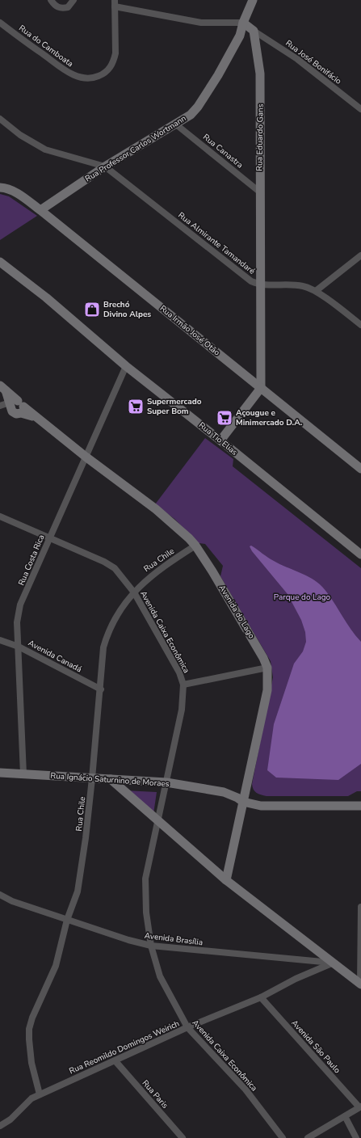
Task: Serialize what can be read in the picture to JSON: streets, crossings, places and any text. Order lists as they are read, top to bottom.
{
  "streets": {
    "street": [
      "Rua do Camboata",
      "Rua José Bonifácio",
      "Rua Eduardo Gans",
      "Rua Professor Carlos Wortmann",
      "Rua Canastra",
      "Rua Almirante Tamandaré",
      "Rua Irmão José Otão",
      "Rua Tio Elias",
      "Rua Costa Rica",
      "Rua Chile",
      "Avenida do Lago",
      "Avenida Caixa Econômica",
      "Avenida Canadá",
      "Rua Ignácio Saturnino de Moraes",
      "Avenida Brasília",
      "Avenida São Paulo",
      "Rua Reomildo Domingos Weirich",
      "Rua Paris"
    ]
  },
  "crossings": [
    ["Rua José Bonifácio", "Rua Eduardo Gans"],
    ["Rua Eduardo Gans", "Rua Canastra"],
    ["Rua Eduardo Gans", "Rua Almirante Tamandaré"],
    ["Rua Eduardo Gans", "Rua Irmão José Otão"],
    ["Rua Professor Carlos Wortmann", "Rua Canastra"],
    ["Rua Professor Carlos Wortmann", "Rua Almirante Tamandaré"],
    ["Rua Professor Carlos Wortmann", "Rua Irmão José Otão"],
    ["Rua Tio Elias", "Rua Costa Rica"],
    ["Rua Costa Rica", "Avenida do Lago"],
    ["Rua Costa Rica", "Avenida Caixa Econômica"],
    ["Rua Costa Rica", "Avenida Canadá"],
    ["Rua Costa Rica", "Rua Ignácio Saturnino de Moraes"],
    ["Rua Chile", "Avenida do Lago"],
    ["Rua Chile", "Avenida Caixa Econômica"],
    ["Rua Chile", "Avenida Canadá"],
    ["Rua Chile", "Rua Ignácio Saturnino de Moraes"],
    ["Rua Chile", "Avenida Brasília"],
    ["Rua Chile", "Rua Reomildo Domingos Weirich"],
    ["Avenida do Lago", "Rua Ignácio Saturnino de Moraes"],
    ["Avenida Caixa Econômica", "Rua Ignácio Saturnino de Moraes"],
    ["Avenida Caixa Econômica", "Avenida Brasília"],
    ["Avenida Caixa Econômica", "Rua Reomildo Domingos Weirich"],
    ["Avenida Brasília", "Rua Reomildo Domingos Weirich"],
    ["Avenida São Paulo", "Rua Reomildo Domingos Weirich"],
    ["Rua Reomildo Domingos Weirich", "Rua Paris"]
  ],
  "parks": ["Parque do Lago"],
  "places": {
    "shop": ["Brechó Divino Alpes"],
    "supermarket": ["Supermercado Super Bom", "Açougue e Minimercado D.A."]
  }
}
